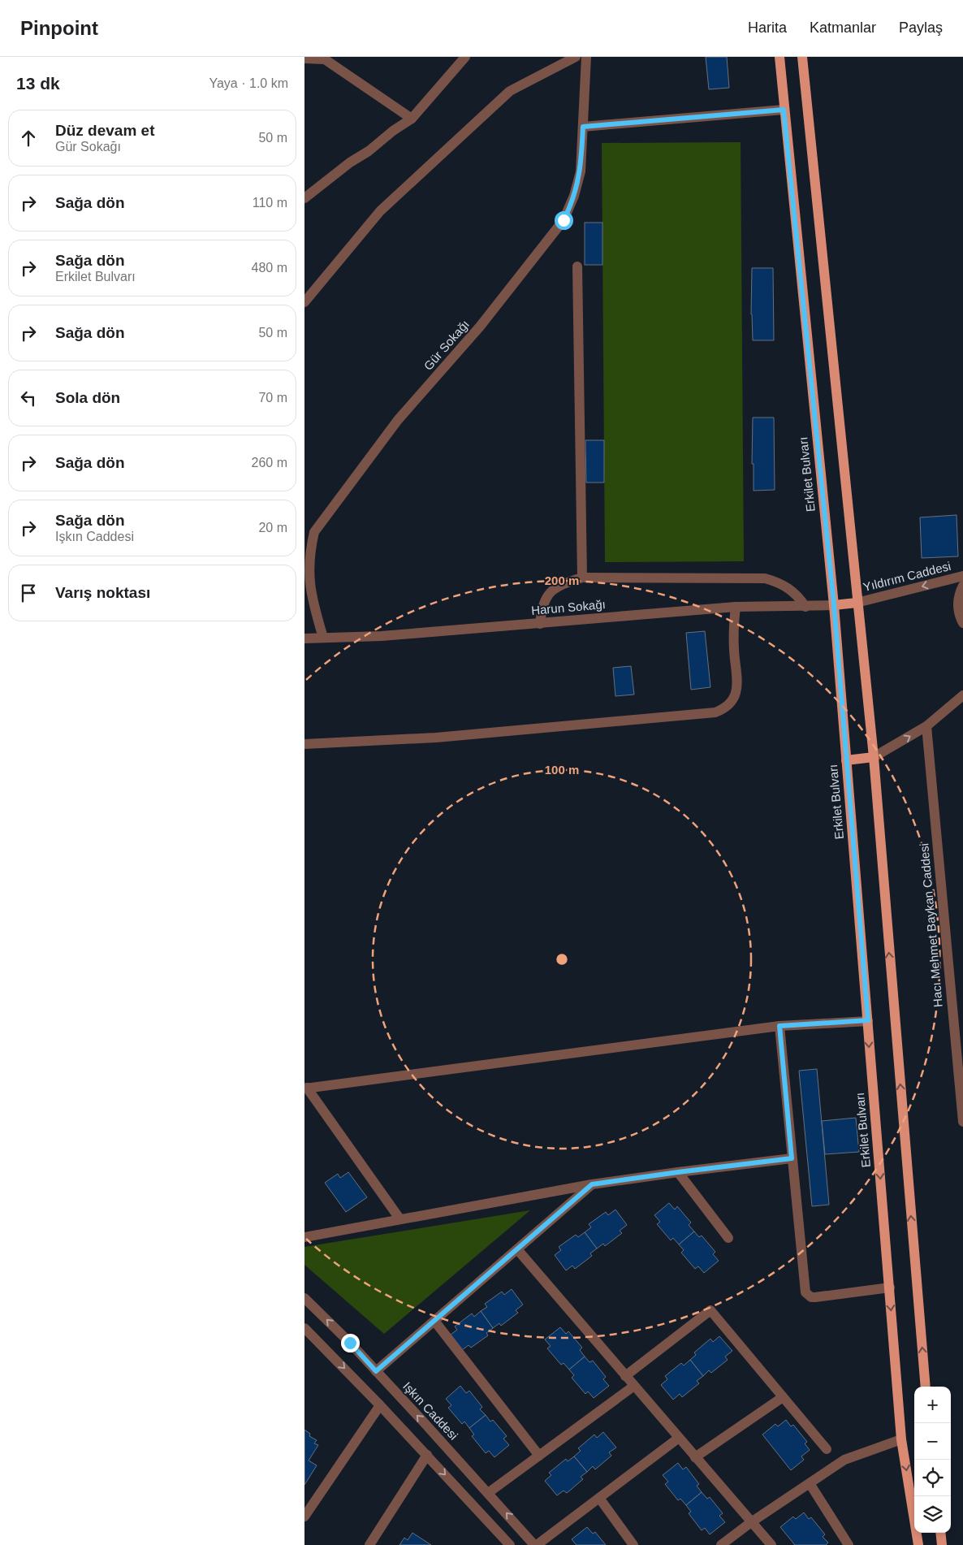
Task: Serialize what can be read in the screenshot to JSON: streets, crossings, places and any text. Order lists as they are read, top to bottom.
{
  "streets": {
    "main road": ["Erkilet Bulvarı"],
    "street": [
      "Gür Sokağı",
      "Yıldırım Caddesi",
      "Harun Sokağı",
      "Hacı Mehmet Baykan Caddesi",
      "Işkın Caddesi"
    ]
  },
  "crossings": [
    ["Gür Sokağı", "Harun Sokağı"],
    ["Erkilet Bulvarı", "Harun Sokağı"]
  ],
  "one_way": ["Yıldırım Caddesi"],
  "page": {
    "header": "Pinpoint",
    "nav": ["Harita", "Katmanlar", "Paylaş"],
    "heading": ["13 dk", "Yaya · 1.0 km"],
    "list": [
      ["Düz devam et", "Gür Sokağı", "50 m"],
      ["Sağa dön", "110 m"],
      ["Sağa dön", "Erkilet Bulvarı", "480 m"],
      ["Sağa dön", "50 m"],
      ["Sola dön", "70 m"],
      ["Sağa dön", "260 m"],
      ["Sağa dön", "Işkın Caddesi", "20 m"],
      "Varış noktası"
    ],
    "map_buttons": ["+", "−"]
  },
  "rings": ["200 m", "100 m"]
}
